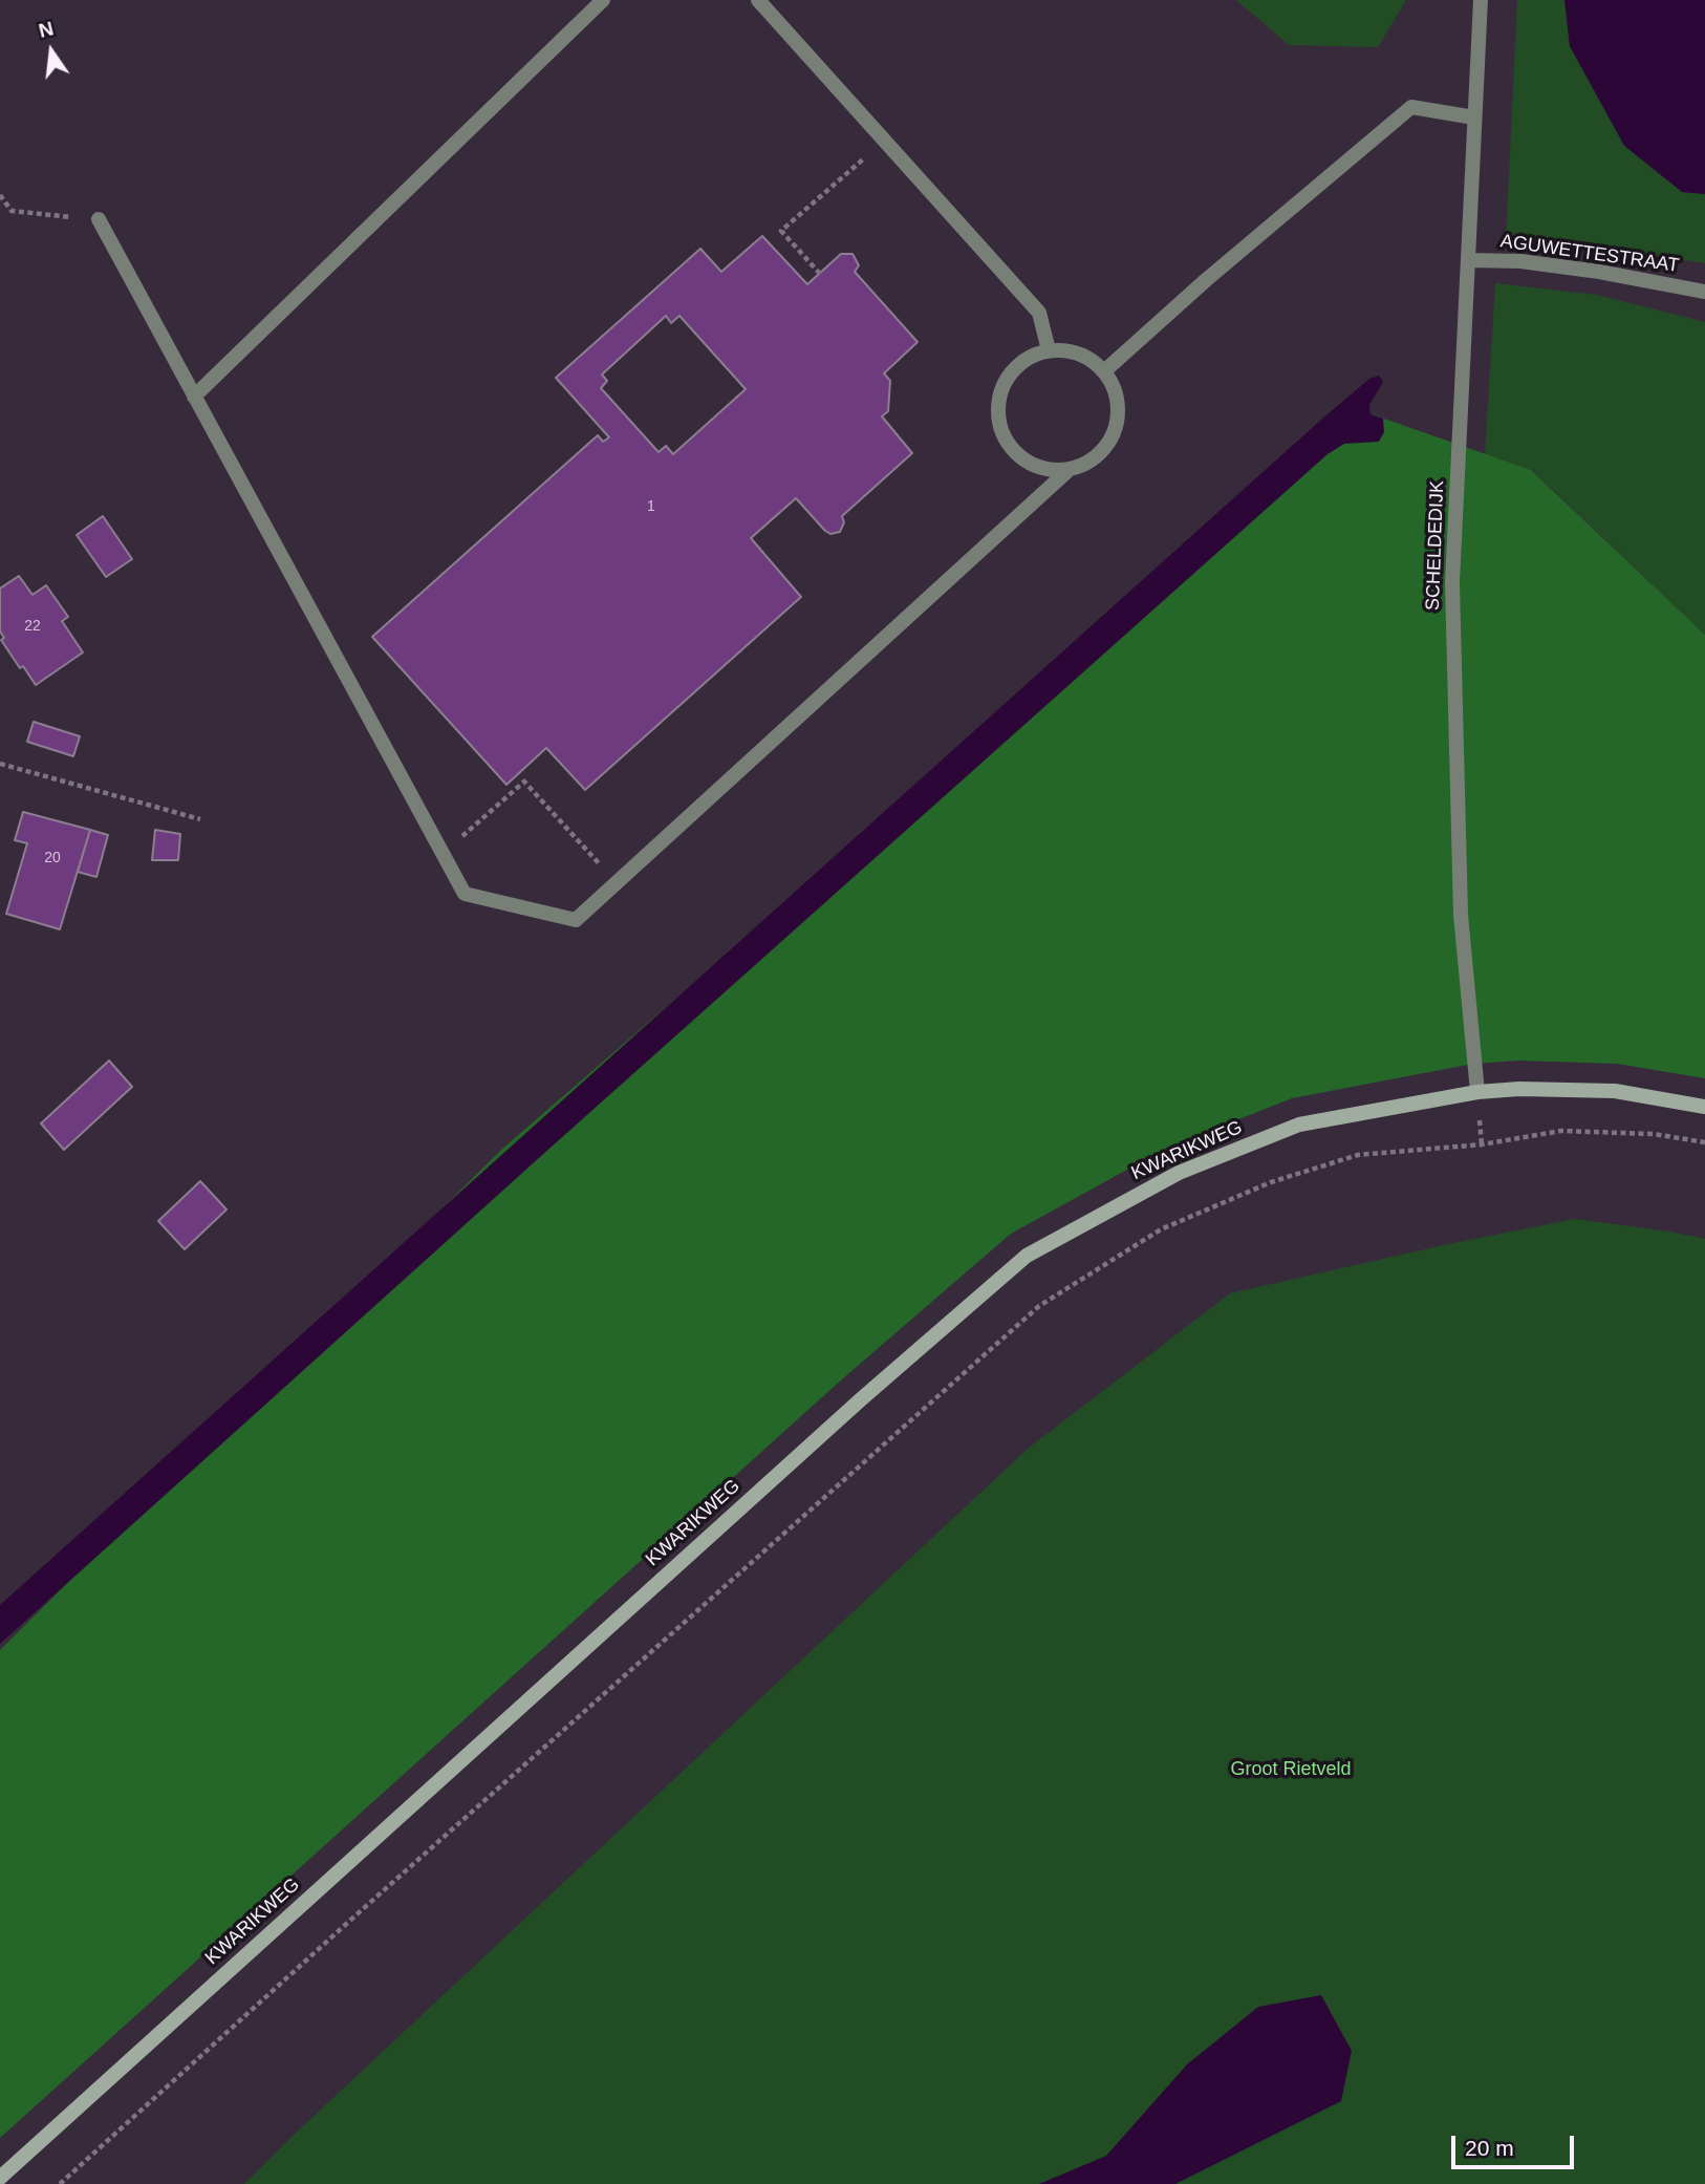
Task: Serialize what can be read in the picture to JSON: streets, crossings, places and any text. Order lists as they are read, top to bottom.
{
  "streets": {
    "street": ["AGUWETTESTRAAT", "SCHELDEDIJK", "KWARIKWEG"]
  },
  "crossings": [
    ["AGUWETTESTRAAT", "SCHELDEDIJK"],
    ["SCHELDEDIJK", "KWARIKWEG"]
  ],
  "parks": ["Groot Rietveld"],
  "house_numbers": ["1", "22", "20"],
  "scale_bar": "20 m",
  "north": "top"
}
